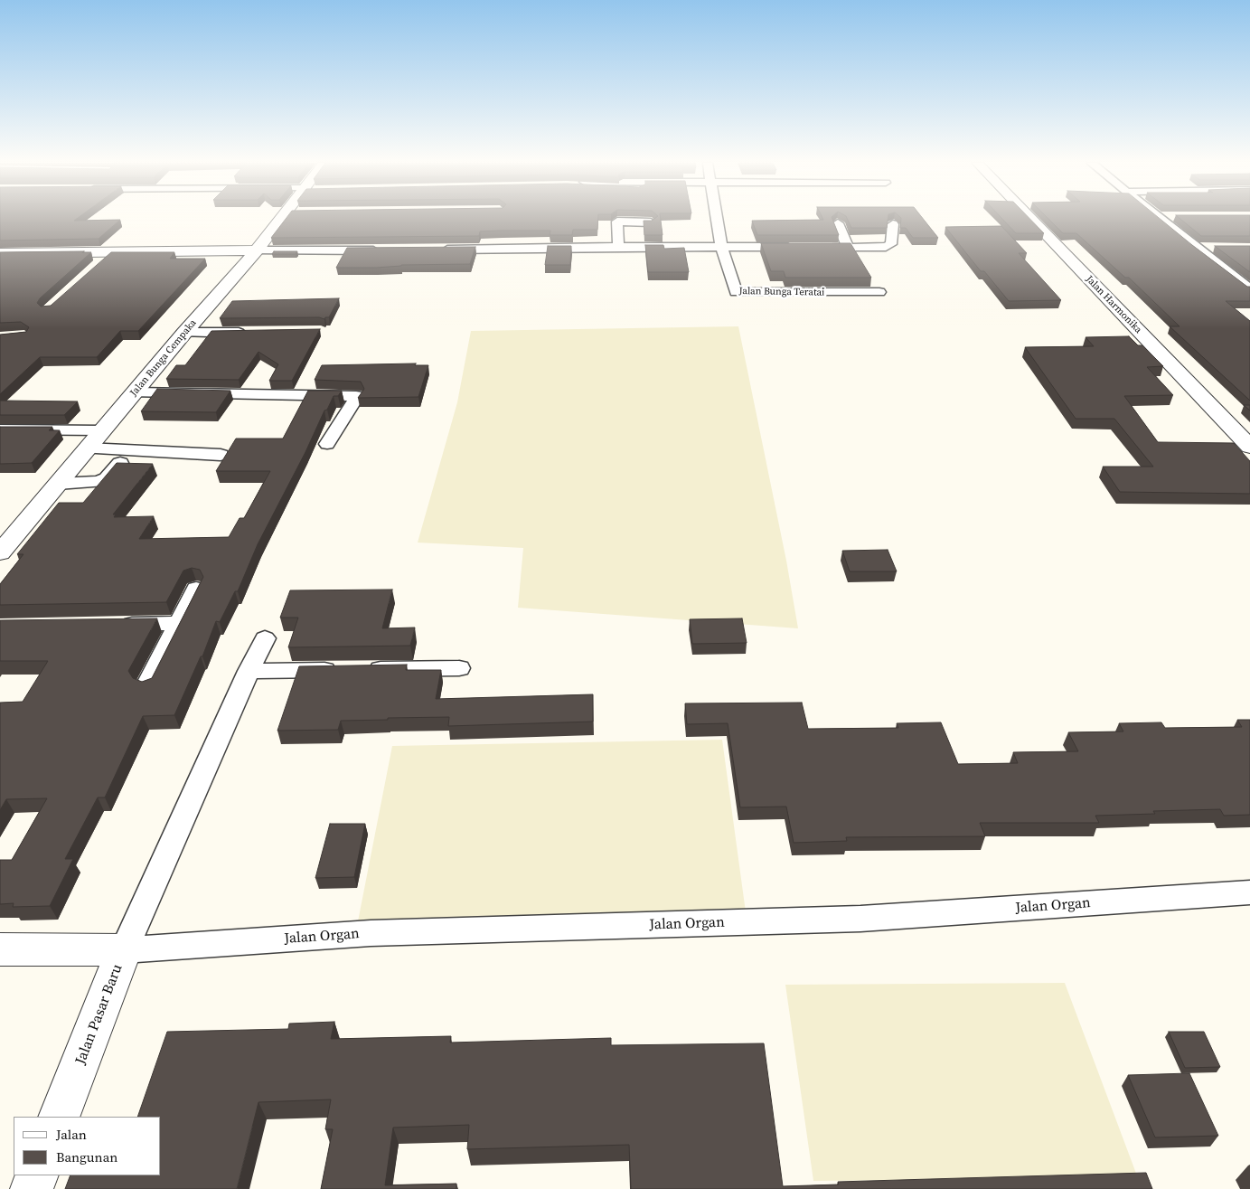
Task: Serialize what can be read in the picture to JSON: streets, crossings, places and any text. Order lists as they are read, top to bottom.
{
  "streets": {
    "street": [
      "Jalan Bunga Teratai",
      "Jalan Harmonika",
      "Jalan Bunga Cempaka",
      "Jalan Organ",
      "Jalan Pasar Baru"
    ]
  },
  "crossings": [
    ["Jalan Organ", "Jalan Pasar Baru"]
  ],
  "legend": ["Jalan", "Bangunan"]
}
